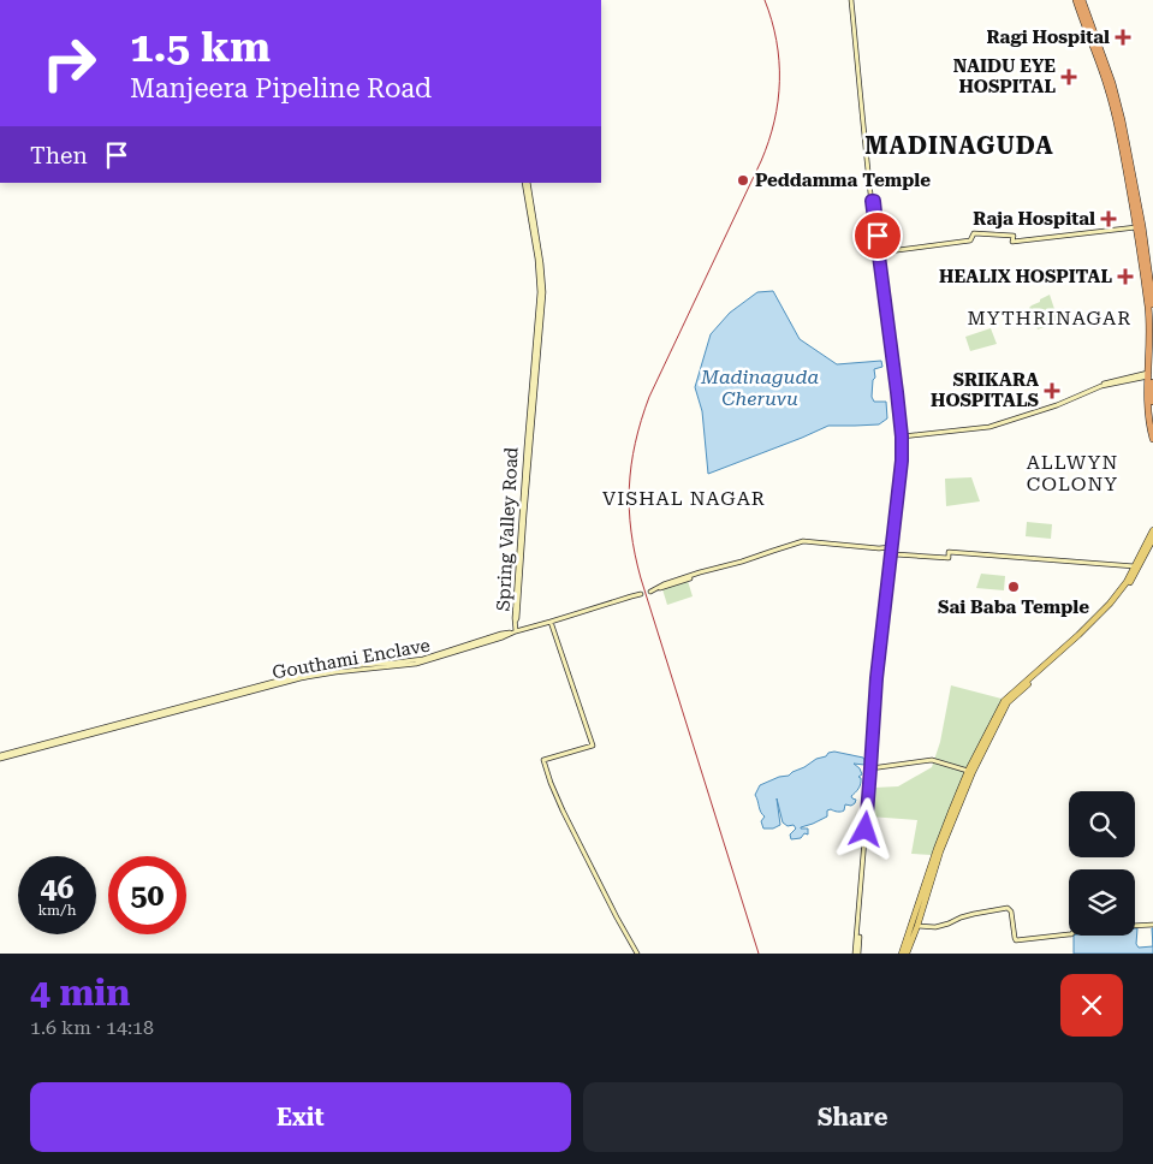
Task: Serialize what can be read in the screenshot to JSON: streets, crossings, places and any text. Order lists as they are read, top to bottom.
{
  "streets": {
    "street": ["Spring Valley Road", "Gouthami Enclave"]
  },
  "crossings": [
    ["Spring Valley Road", "Gouthami Enclave"]
  ],
  "districts": [
    "MADINAGUDA",
    "MYTHRINAGAR",
    "ALLWYN COLONY",
    "VISHAL NAGAR"
  ],
  "water": ["Madinaguda Cheruvu"],
  "places": {
    "health": [
      "Ragi Hospital",
      "NAIDU EYE HOSPITAL",
      "Raja Hospital",
      "HEALIX HOSPITAL",
      "SRIKARA HOSPITALS"
    ],
    "other": ["Peddamma Temple", "Sai Baba Temple"]
  },
  "page": {
    "turn": ["1.5 km", "Manjeera Pipeline Road"],
    "then": "Then",
    "speed": "46 km/h",
    "limit": "50",
    "heading": ["4 min", "1.6 km · 14:18"],
    "buttons": ["Exit", "Share"]
  }
}
